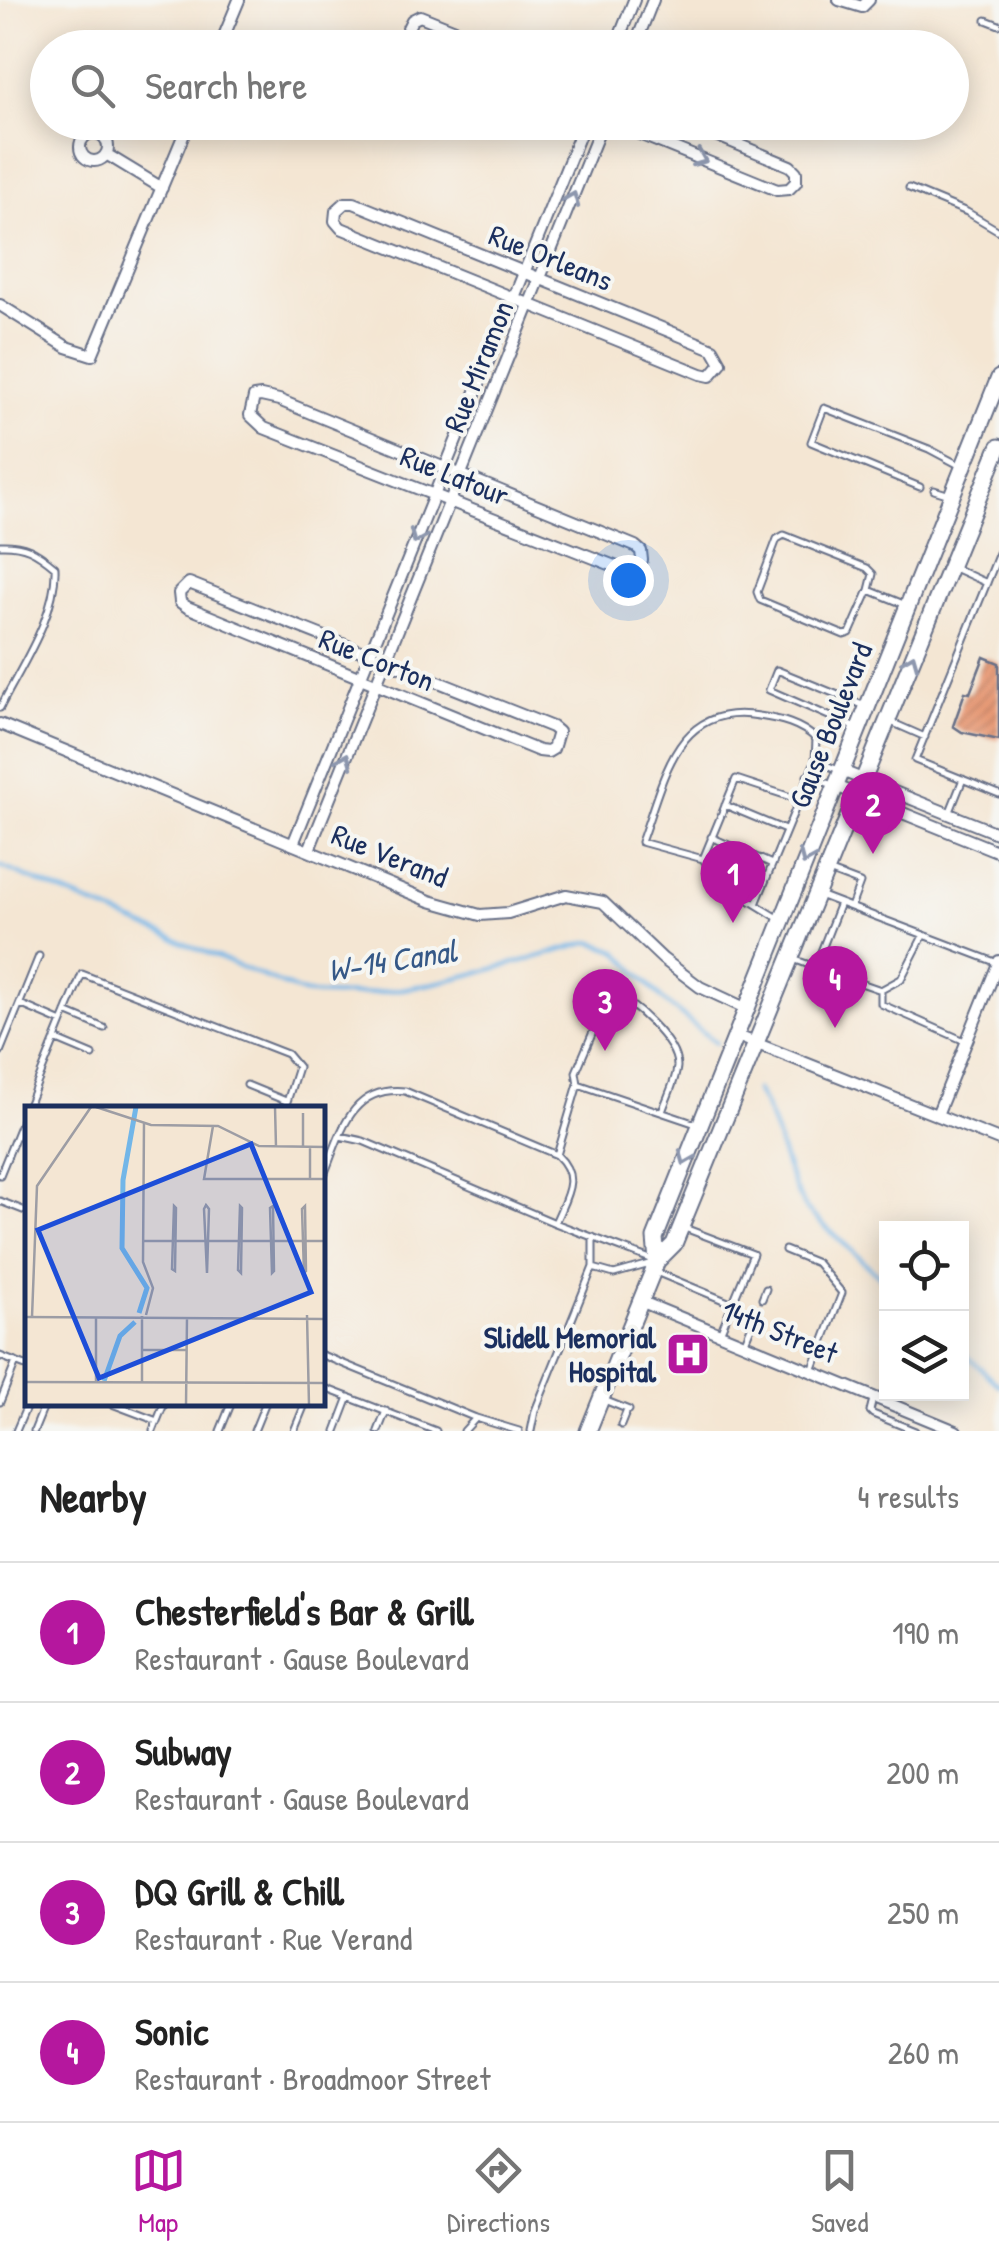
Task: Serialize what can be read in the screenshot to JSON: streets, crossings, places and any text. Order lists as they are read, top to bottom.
{
  "streets": {
    "main road": ["Gause Boulevard"],
    "street": [
      "Rue Orleans",
      "Rue Miramon",
      "Rue Latour",
      "Rue Corton",
      "Rue Verand",
      "14th Street"
    ]
  },
  "crossings": [
    ["Rue Orleans", "Rue Miramon"],
    ["Rue Miramon", "Rue Latour"],
    ["Rue Miramon", "Rue Corton"],
    ["Rue Miramon", "Rue Verand"],
    ["Gause Boulevard", "Rue Verand"],
    ["Gause Boulevard", "14th Street"]
  ],
  "water": ["W-14 Canal"],
  "places": {
    "hospital": ["Slidell Memorial Hospital"]
  },
  "page": {
    "search": "Search here",
    "pins": [
      "2",
      "1",
      "4",
      "3"
    ],
    "heading": ["Nearby", "4 results"],
    "list": [
      {
        "mark": "1",
        "name": "Chesterfield's Bar & Grill",
        "note": "Restaurant · Gause Boulevard",
        "value": "190 m"
      },
      {
        "mark": "2",
        "name": "Subway",
        "note": "Restaurant · Gause Boulevard",
        "value": "200 m"
      },
      {
        "mark": "3",
        "name": "DQ Grill & Chill",
        "note": "Restaurant · Rue Verand",
        "value": "250 m"
      },
      {
        "mark": "4",
        "name": "Sonic",
        "note": "Restaurant · Broadmoor Street",
        "value": "260 m"
      }
    ],
    "nav": ["Map", "Directions", "Saved"]
  }
}
